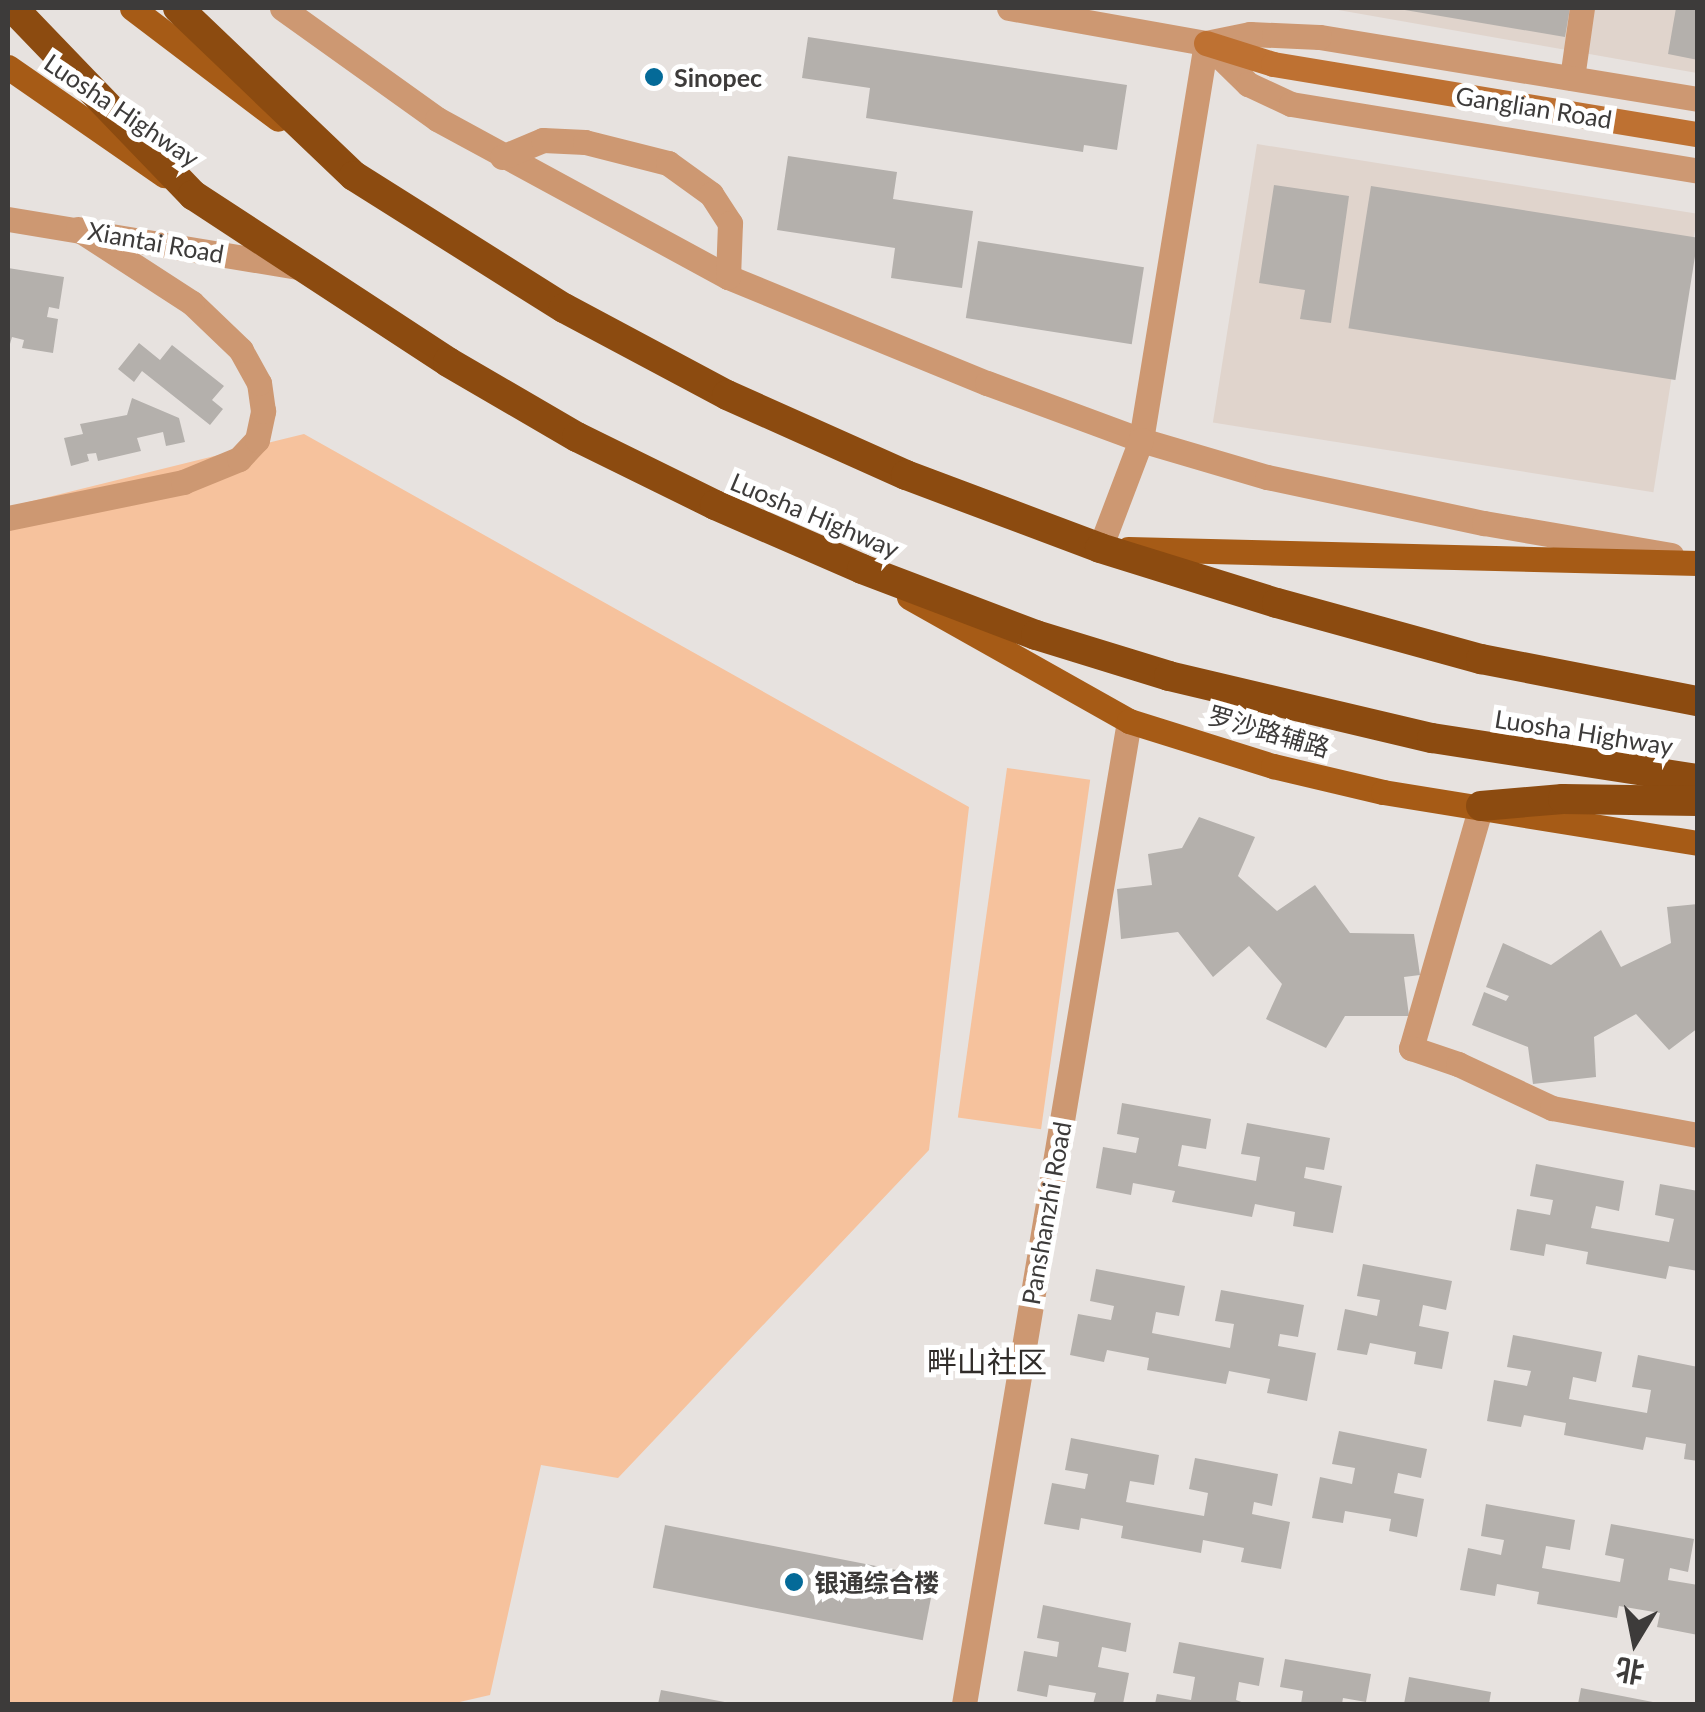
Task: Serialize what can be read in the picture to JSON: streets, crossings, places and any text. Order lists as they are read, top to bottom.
{
  "streets": {
    "highway": ["Luosha Highway"],
    "main road": ["罗沙路辅路"],
    "street": ["Ganglian Road", "Xiantai Road", "Panshanzhi Road"]
  },
  "crossings": [
    ["Luosha Highway", "Xiantai Road"],
    ["Luosha Highway", "罗沙路辅路"],
    ["罗沙路辅路", "Panshanzhi Road"]
  ],
  "districts": ["畔山社区"],
  "places": ["Sinopec", "银通综合楼"],
  "north": "bottom"
}
